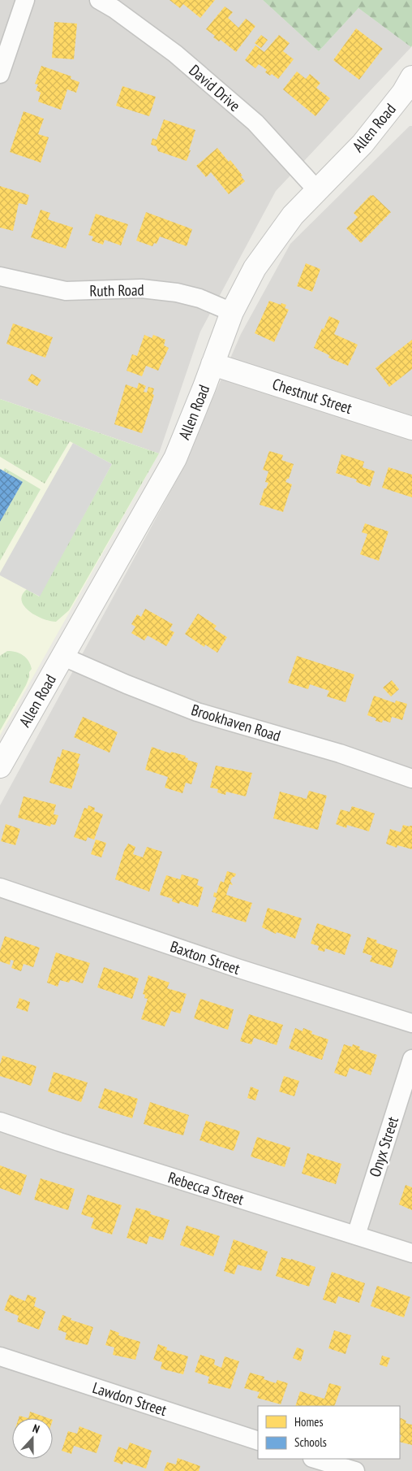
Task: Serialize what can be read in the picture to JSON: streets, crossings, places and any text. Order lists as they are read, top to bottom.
{
  "streets": {
    "street": [
      "David Drive",
      "Allen Road",
      "Ruth Road",
      "Chestnut Street",
      "Brookhaven Road",
      "Baxton Street",
      "Onyx Street",
      "Rebecca Street",
      "Lawdon Street"
    ]
  },
  "crossings": [
    ["David Drive", "Allen Road"],
    ["Allen Road", "Ruth Road"],
    ["Allen Road", "Chestnut Street"],
    ["Allen Road", "Brookhaven Road"],
    ["Onyx Street", "Rebecca Street"]
  ],
  "legend": ["Homes", "Schools"],
  "north": "top"
}
